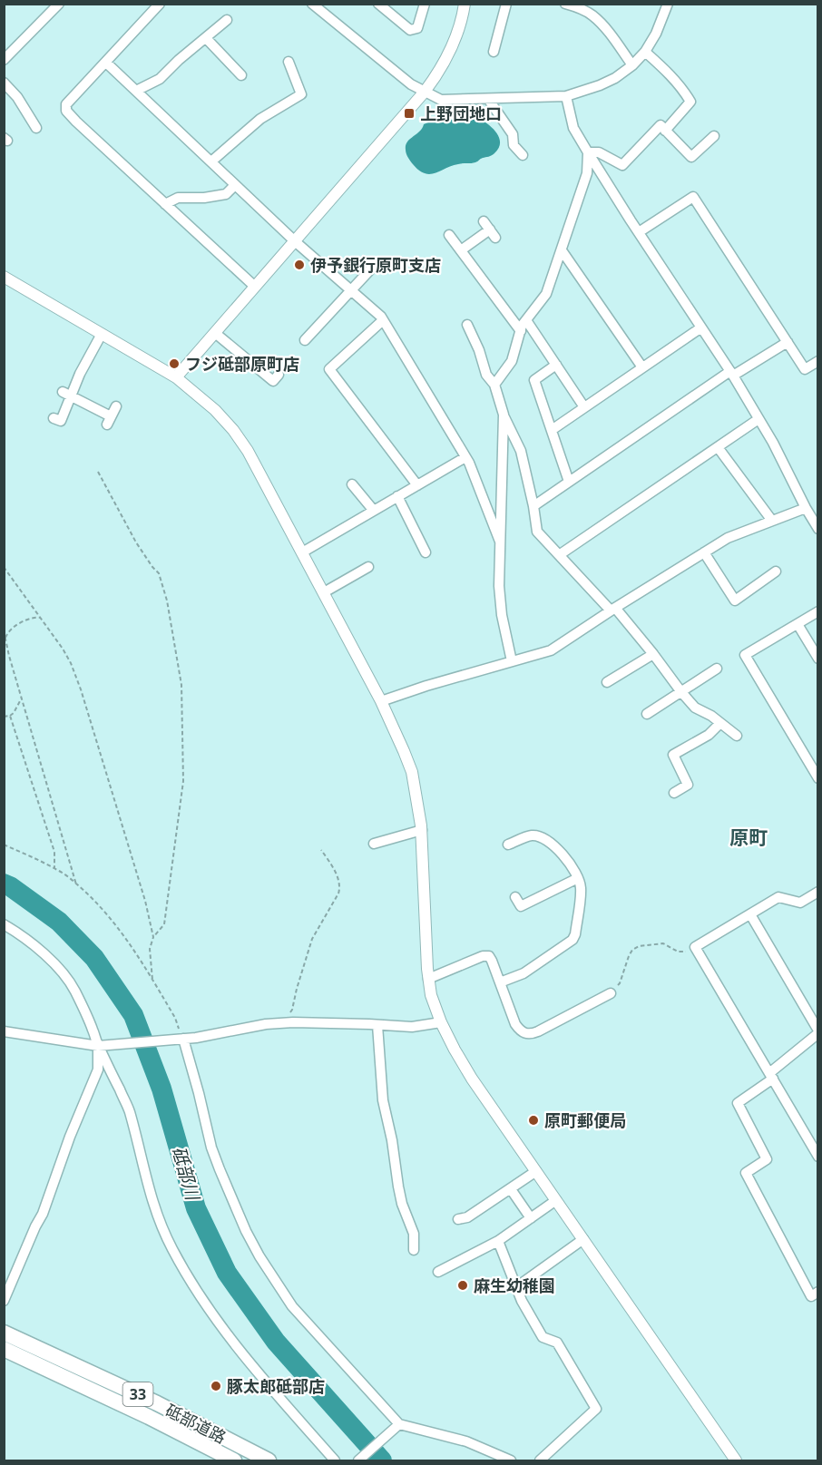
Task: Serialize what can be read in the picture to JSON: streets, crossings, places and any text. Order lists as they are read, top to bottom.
{
  "streets": {
    "highway": ["33", "砥部道路"]
  },
  "districts": ["原町"],
  "water": ["砥部川"],
  "places": {
    "transit": ["上野団地口"],
    "other": [
      "伊予銀行原町支店",
      "フジ砥部原町店",
      "原町郵便局",
      "麻生幼稚園",
      "豚太郎砥部店"
    ]
  }
}
